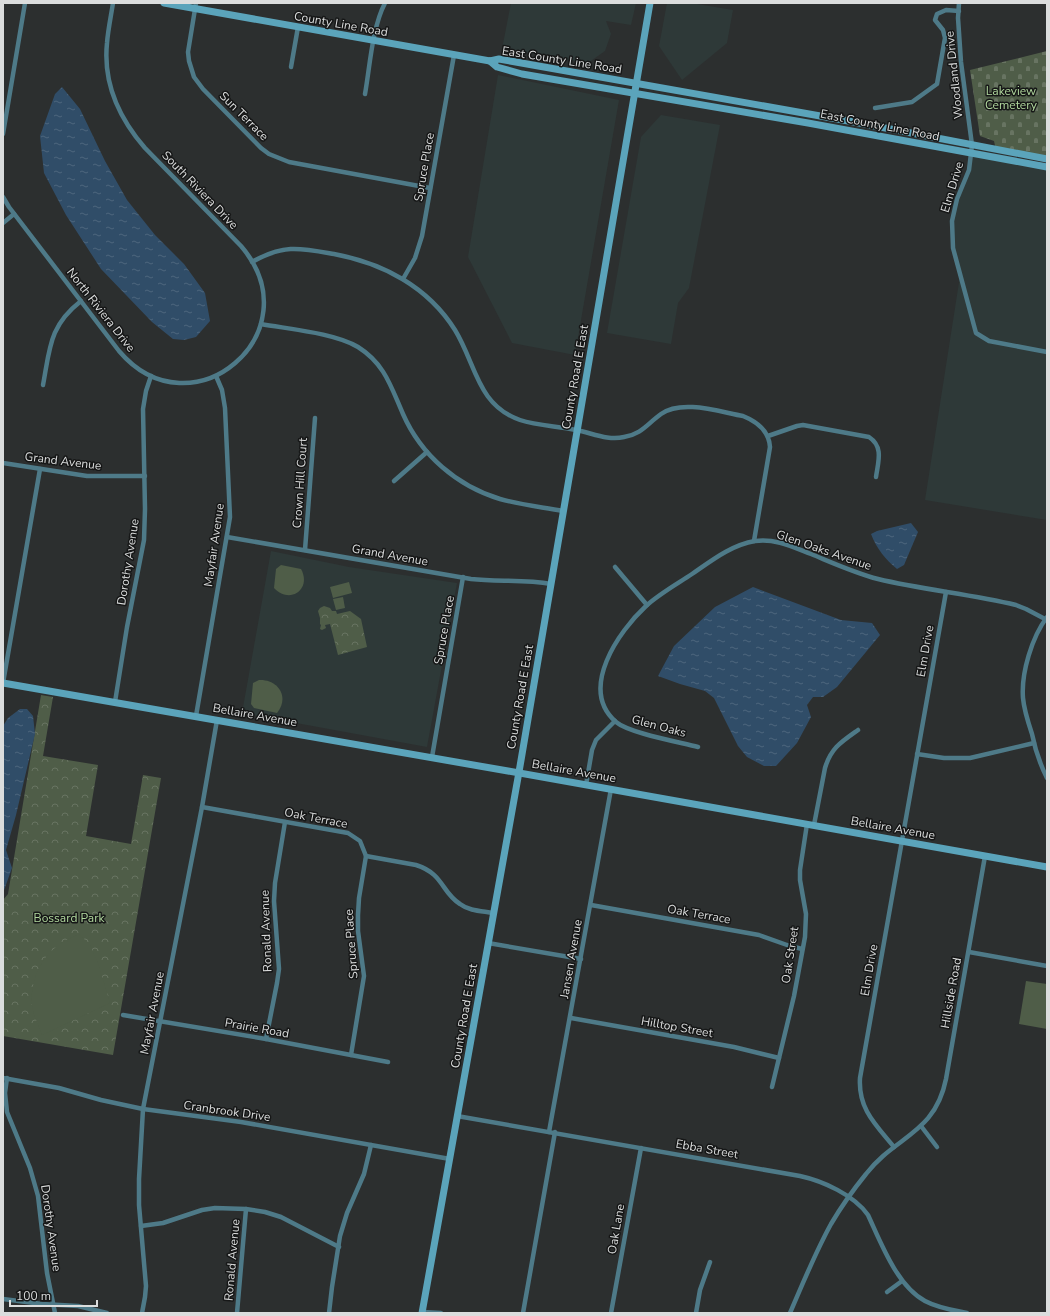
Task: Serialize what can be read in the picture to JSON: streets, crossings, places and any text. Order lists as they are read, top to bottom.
{
  "streets": {
    "main road": [
      "County Line Road",
      "East County Line Road",
      "County Road E East",
      "Bellaire Avenue"
    ],
    "street": [
      "Woodland Drive",
      "Sun Terrace",
      "Spruce Place",
      "Elm Drive",
      "South Riviera Drive",
      "North Riviera Drive",
      "Grand Avenue",
      "Crown Hill Court",
      "Mayfair Avenue",
      "Glen Oaks Avenue",
      "Dorothy Avenue",
      "Glen Oaks",
      "Oak Terrace",
      "Ronald Avenue",
      "Oak Street",
      "Jansen Avenue",
      "Hillside Road",
      "Hilltop Street",
      "Prairie Road",
      "Cranbrook Drive",
      "Ebba Street",
      "Oak Lane"
    ]
  },
  "crossings": [
    ["County Line Road", "East County Line Road"],
    ["County Line Road", "Sun Terrace"],
    ["County Line Road", "Spruce Place"],
    ["East County Line Road", "Woodland Drive"],
    ["East County Line Road", "Elm Drive"],
    ["East County Line Road", "County Road E East"],
    ["Woodland Drive", "Elm Drive"],
    ["Sun Terrace", "Spruce Place"],
    ["Spruce Place", "Grand Avenue"],
    ["Spruce Place", "Bellaire Avenue"],
    ["Spruce Place", "Oak Terrace"],
    ["Spruce Place", "Prairie Road"],
    ["Elm Drive", "Glen Oaks Avenue"],
    ["Elm Drive", "Bellaire Avenue"],
    ["Elm Drive", "Hillside Road"],
    ["South Riviera Drive", "North Riviera Drive"],
    ["South Riviera Drive", "Mayfair Avenue"],
    ["North Riviera Drive", "Mayfair Avenue"],
    ["North Riviera Drive", "Dorothy Avenue"],
    ["County Road E East", "Grand Avenue"],
    ["County Road E East", "Bellaire Avenue"],
    ["County Road E East", "Cranbrook Drive"],
    ["County Road E East", "Ebba Street"],
    ["Grand Avenue", "Crown Hill Court"],
    ["Grand Avenue", "Mayfair Avenue"],
    ["Grand Avenue", "Dorothy Avenue"],
    ["Mayfair Avenue", "Bellaire Avenue"],
    ["Mayfair Avenue", "Oak Terrace"],
    ["Mayfair Avenue", "Prairie Road"],
    ["Mayfair Avenue", "Cranbrook Drive"],
    ["Glen Oaks Avenue", "Glen Oaks"],
    ["Dorothy Avenue", "Bellaire Avenue"],
    ["Dorothy Avenue", "Cranbrook Drive"],
    ["Bellaire Avenue", "Oak Street"],
    ["Bellaire Avenue", "Jansen Avenue"],
    ["Bellaire Avenue", "Hillside Road"],
    ["Oak Terrace", "Ronald Avenue"],
    ["Oak Terrace", "Oak Street"],
    ["Oak Terrace", "Jansen Avenue"],
    ["Ronald Avenue", "Prairie Road"],
    ["Oak Street", "Hilltop Street"],
    ["Jansen Avenue", "Hilltop Street"],
    ["Jansen Avenue", "Ebba Street"],
    ["Ebba Street", "Oak Lane"]
  ],
  "parks": ["Lakeview Cemetery", "Bossard Park"],
  "scale_bar": "100 m"
}
